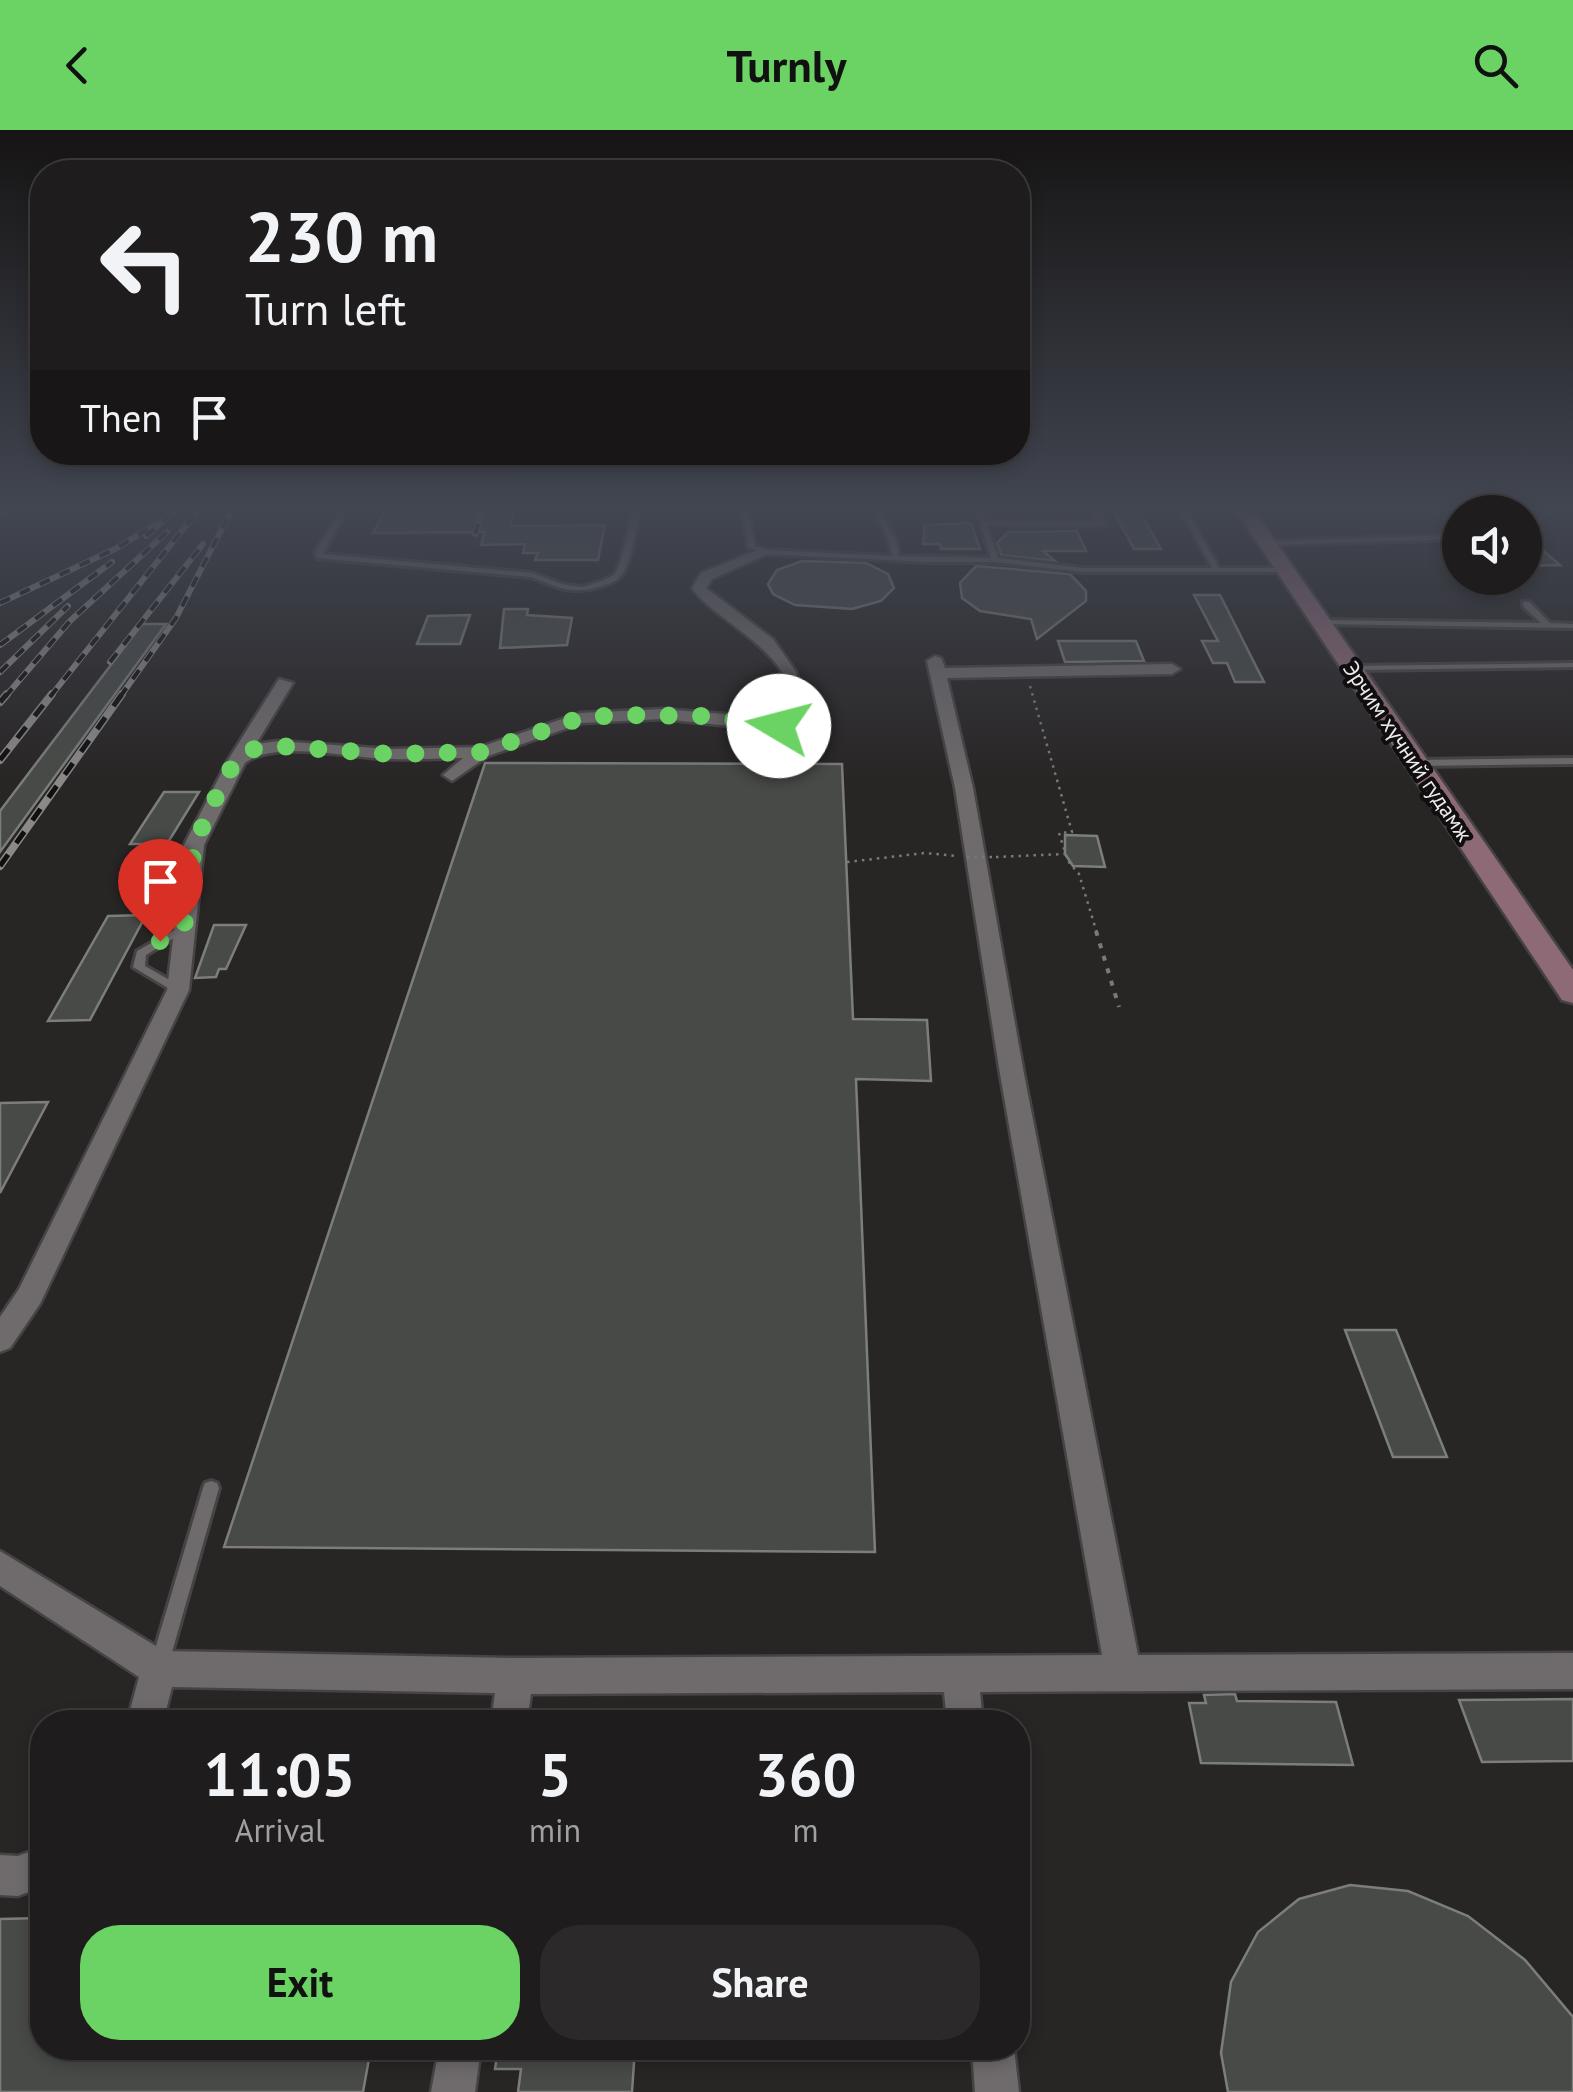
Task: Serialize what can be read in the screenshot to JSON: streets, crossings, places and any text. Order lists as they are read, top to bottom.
{
  "streets": {
    "main road": ["Эрчим хүчний гудамж"]
  },
  "page": {
    "header": "Turnly",
    "turn": ["230 m", "Turn left"],
    "then": "Then",
    "eta": [
      "11:05",
      "Arrival",
      "5",
      "min",
      "360",
      "m"
    ],
    "buttons": ["Exit", "Share"]
  }
}
